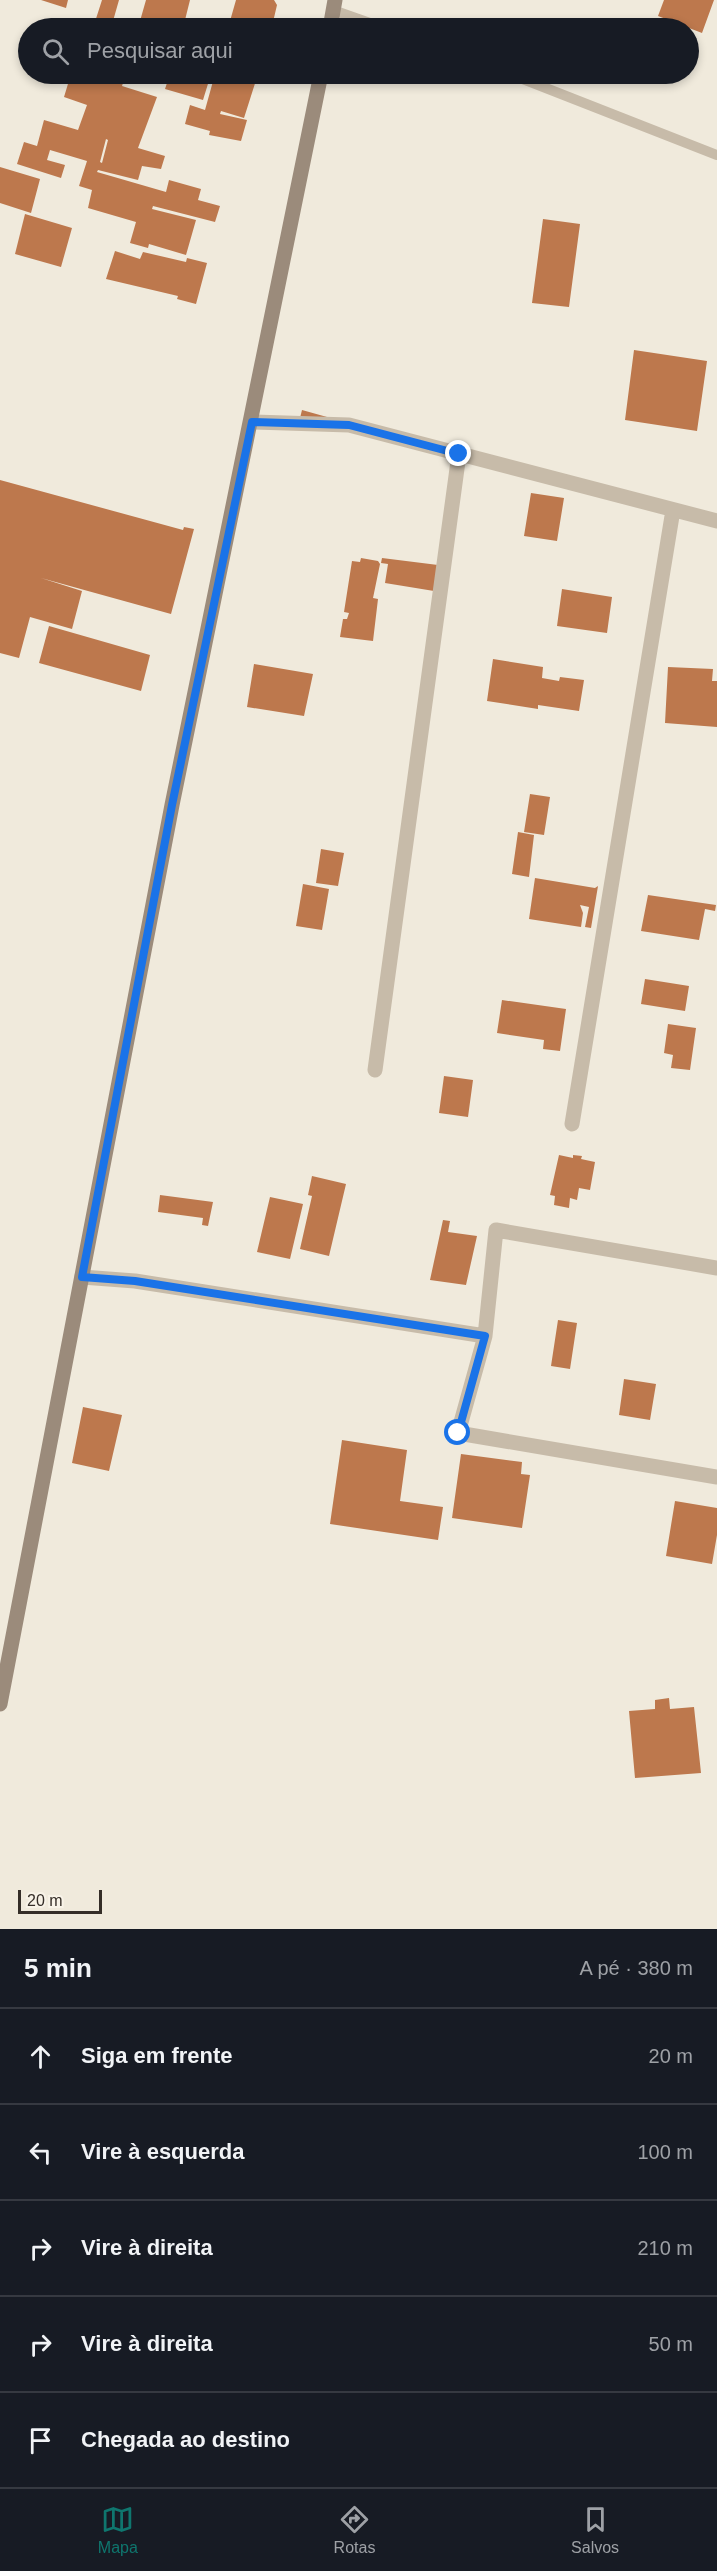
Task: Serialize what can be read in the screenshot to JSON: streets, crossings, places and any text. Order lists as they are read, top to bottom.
{
  "scale_bar": "20 m",
  "page": {
    "search": "Pesquisar aqui",
    "scale": "20 m",
    "heading": ["5 min", "A pé · 380 m"],
    "list": [
      ["Siga em frente", "20 m"],
      ["Vire à esquerda", "100 m"],
      ["Vire à direita", "210 m"],
      ["Vire à direita", "50 m"],
      "Chegada ao destino"
    ],
    "nav": ["Mapa", "Rotas", "Salvos"]
  }
}
